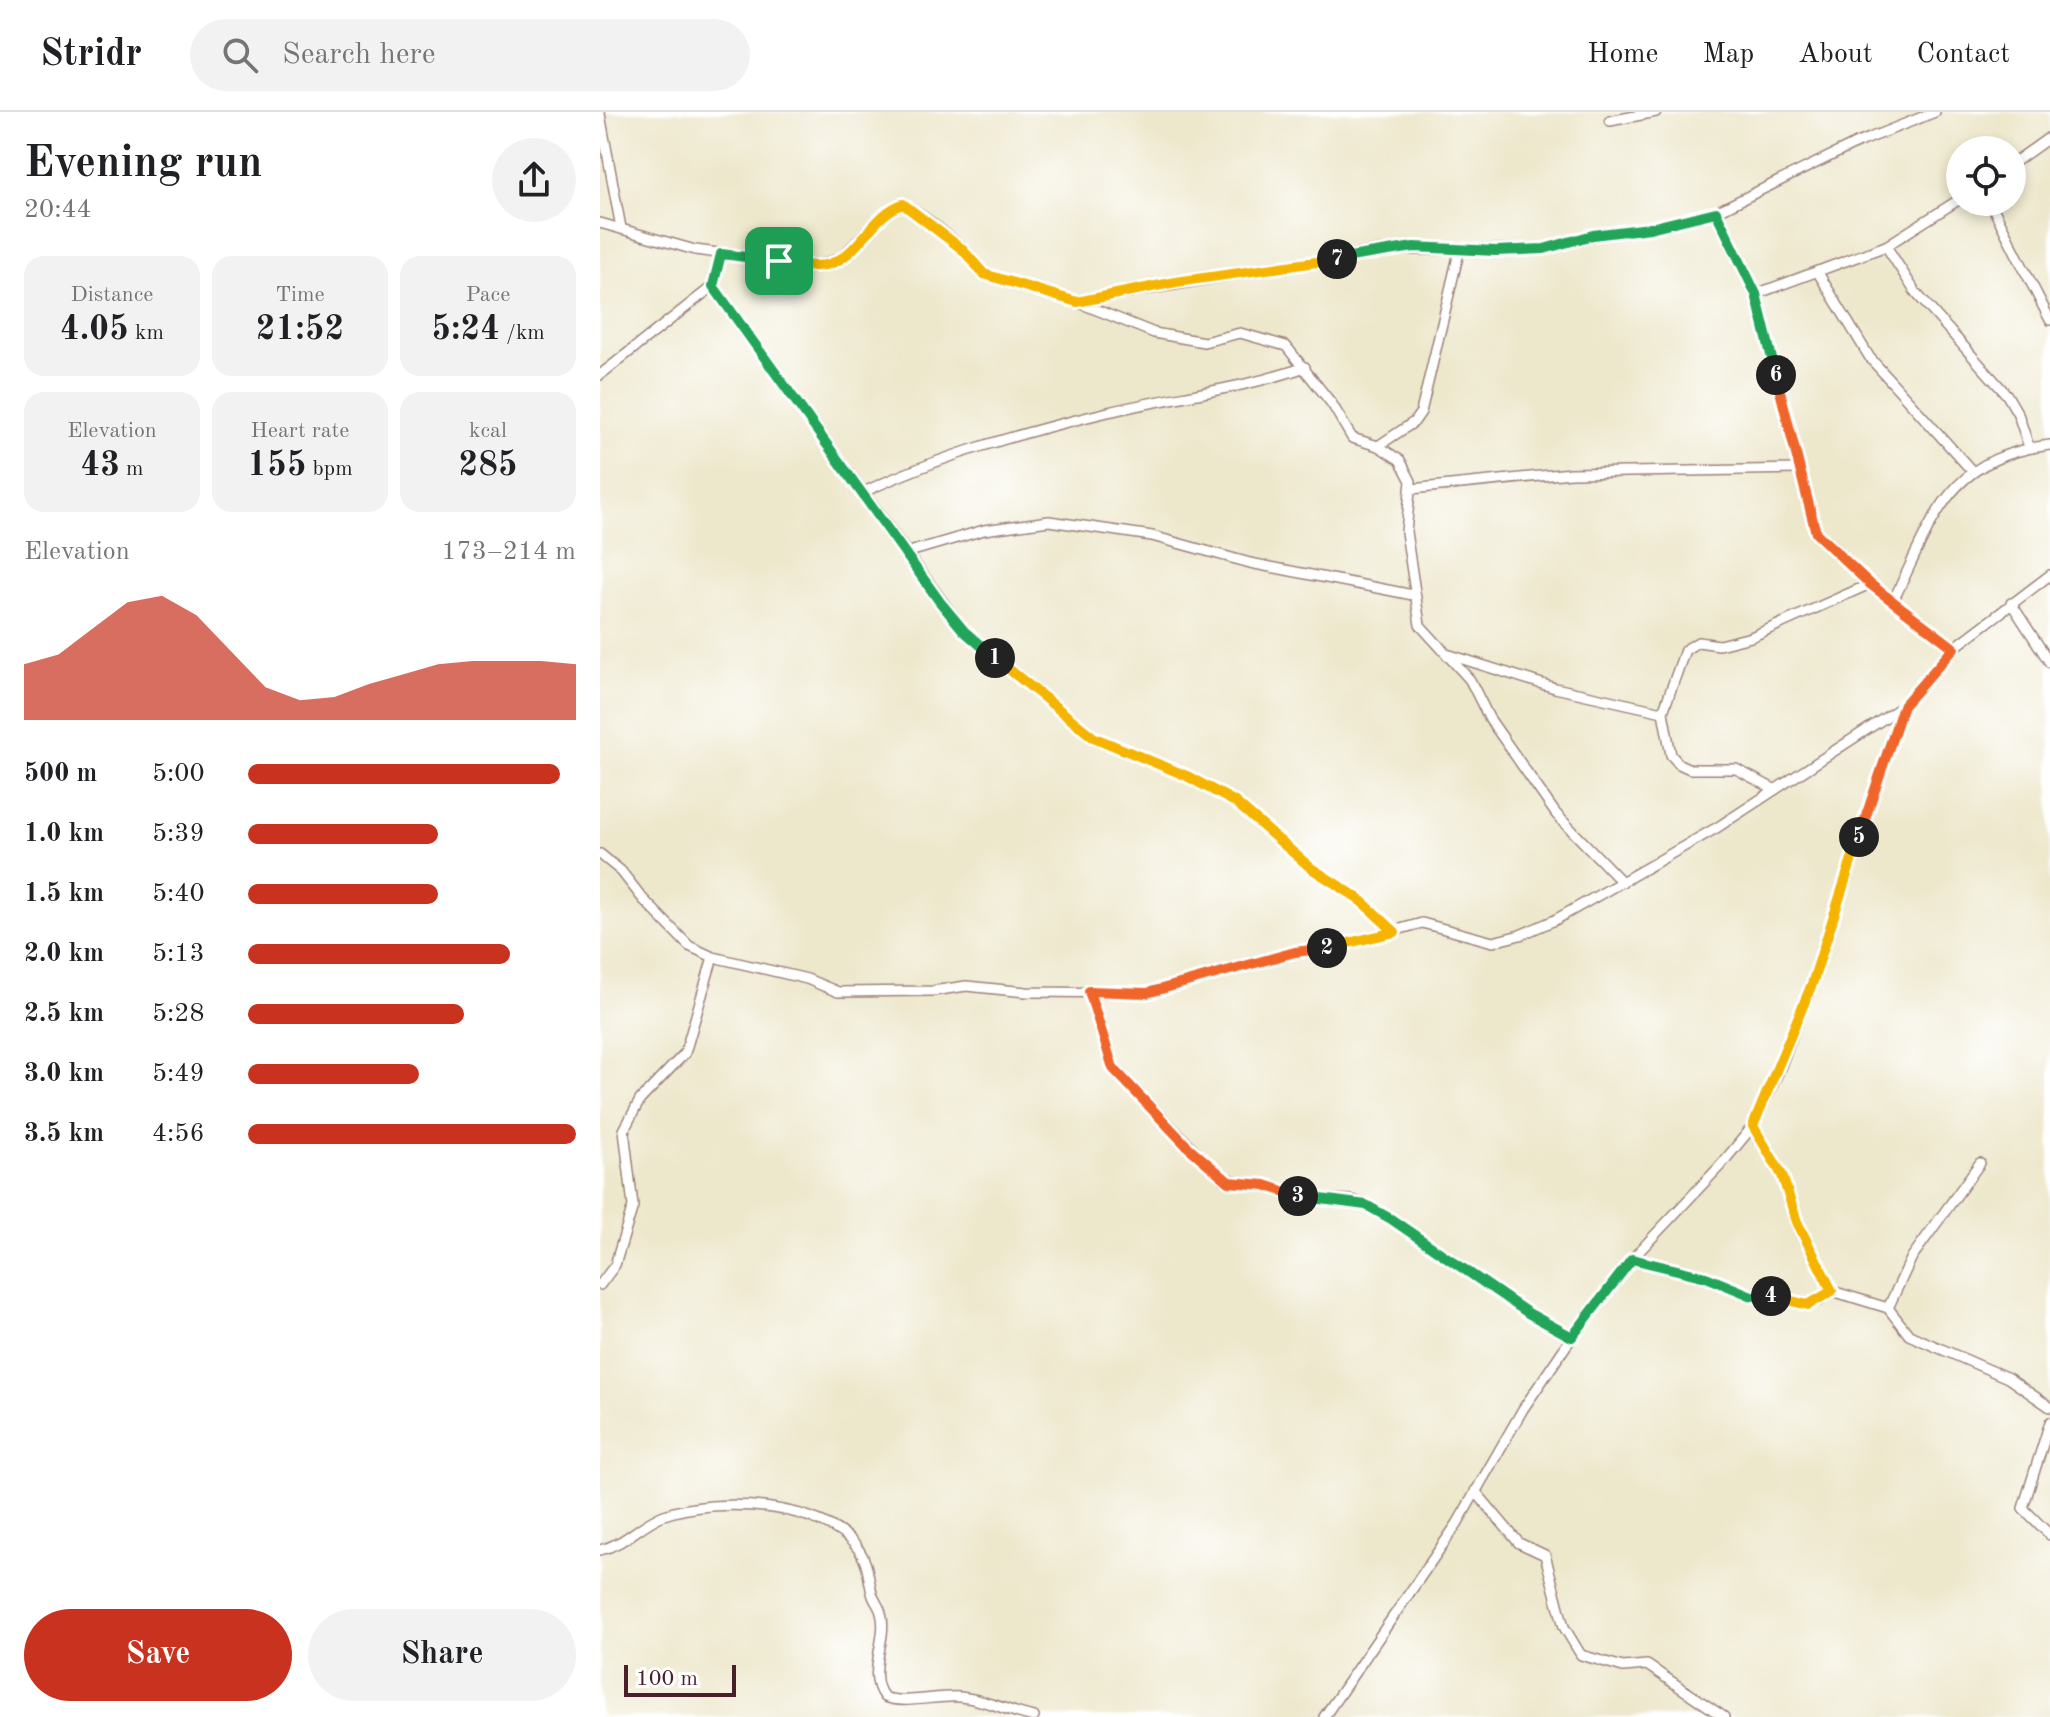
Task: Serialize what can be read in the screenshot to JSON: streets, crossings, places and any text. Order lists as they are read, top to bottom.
{
  "scale_bar": "100 m",
  "page": {
    "header": "Stridr",
    "search": "Search here",
    "nav": [
      "Home",
      "Map",
      "About",
      "Contact"
    ],
    "heading": ["Evening run", "20:44"],
    "pins": [
      "7",
      "6",
      "1",
      "5",
      "2",
      "3",
      "4"
    ],
    "stats": [
      ["Distance", "4.05 km"],
      ["Time", "21:52"],
      ["Pace", "5:24 /km"],
      ["Elevation", "43 m"],
      ["Heart rate", "155 bpm"],
      ["kcal", "285"]
    ],
    "chart": ["Elevation", "173–214 m"],
    "list": [
      {
        "name": "500 m",
        "note": "5:00"
      },
      {
        "name": "1.0 km",
        "note": "5:39"
      },
      {
        "name": "1.5 km",
        "note": "5:40"
      },
      {
        "name": "2.0 km",
        "note": "5:13"
      },
      {
        "name": "2.5 km",
        "note": "5:28"
      },
      {
        "name": "3.0 km",
        "note": "5:49"
      },
      {
        "name": "3.5 km",
        "note": "4:56"
      }
    ],
    "buttons": ["Save", "Share"],
    "scale": "100 m"
  }
}
